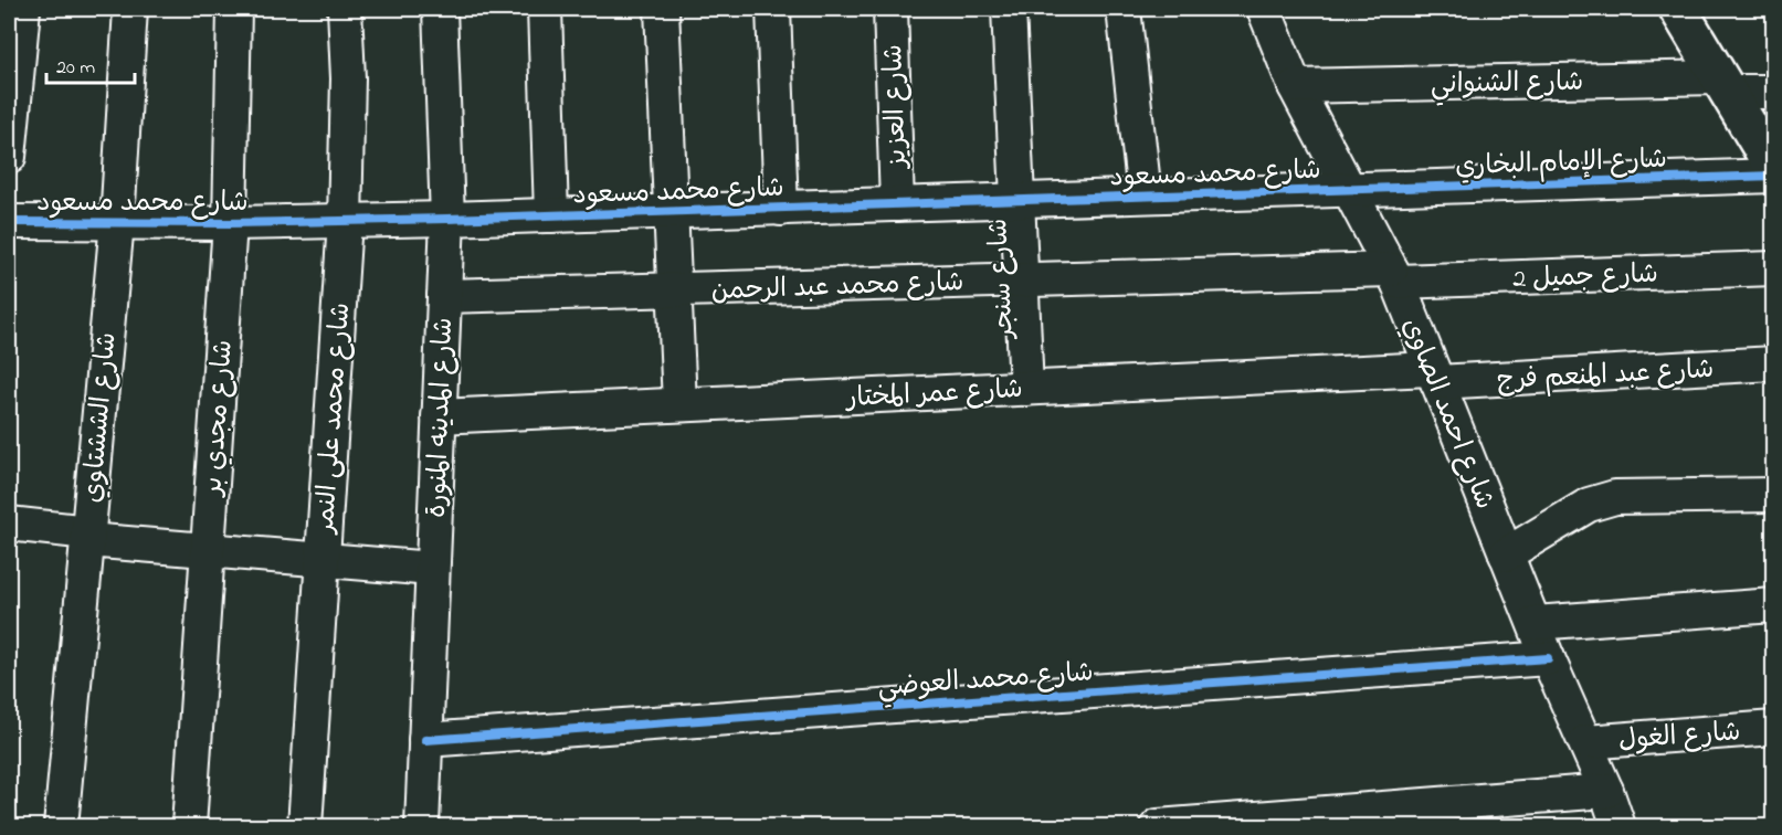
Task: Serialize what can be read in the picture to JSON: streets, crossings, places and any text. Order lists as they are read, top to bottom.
{
  "streets": {
    "street": [
      "شارع الشنواني",
      "شارع العزيز",
      "شارع الإمام البخاري",
      "شارع محمد مسعود",
      "شارع جميل 2",
      "شارع سنجر",
      "شارع محمد عبد الرحمن",
      "شارع عبد المنعم فرج",
      "شارع عمر المختار",
      "شارع احمد الصاوي",
      "شارع الششتاوي",
      "شارع مجدي بر",
      "شارع محمد على النمر",
      "شارع المدينه المنورة",
      "شارع محمد العوضي",
      "شارع الغول"
    ]
  },
  "crossings": [
    ["شارع الشنواني", "شارع احمد الصاوي"],
    ["شارع العزيز", "شارع محمد مسعود"],
    ["شارع الإمام البخاري", "شارع محمد مسعود"],
    ["شارع الإمام البخاري", "شارع احمد الصاوي"],
    ["شارع محمد مسعود", "شارع سنجر"],
    ["شارع محمد مسعود", "شارع احمد الصاوي"],
    ["شارع محمد مسعود", "شارع الششتاوي"],
    ["شارع محمد مسعود", "شارع مجدي بر"],
    ["شارع محمد مسعود", "شارع محمد على النمر"],
    ["شارع محمد مسعود", "شارع المدينه المنورة"],
    ["شارع جميل 2", "شارع محمد عبد الرحمن"],
    ["شارع جميل 2", "شارع احمد الصاوي"],
    ["شارع سنجر", "شارع محمد عبد الرحمن"],
    ["شارع سنجر", "شارع عمر المختار"],
    ["شارع محمد عبد الرحمن", "شارع احمد الصاوي"],
    ["شارع محمد عبد الرحمن", "شارع المدينه المنورة"],
    ["شارع عبد المنعم فرج", "شارع عمر المختار"],
    ["شارع عبد المنعم فرج", "شارع احمد الصاوي"],
    ["شارع عمر المختار", "شارع احمد الصاوي"],
    ["شارع عمر المختار", "شارع المدينه المنورة"],
    ["شارع احمد الصاوي", "شارع محمد العوضي"],
    ["شارع احمد الصاوي", "شارع الغول"],
    ["شارع المدينه المنورة", "شارع محمد العوضي"]
  ],
  "scale_bar": "20 m"
}
